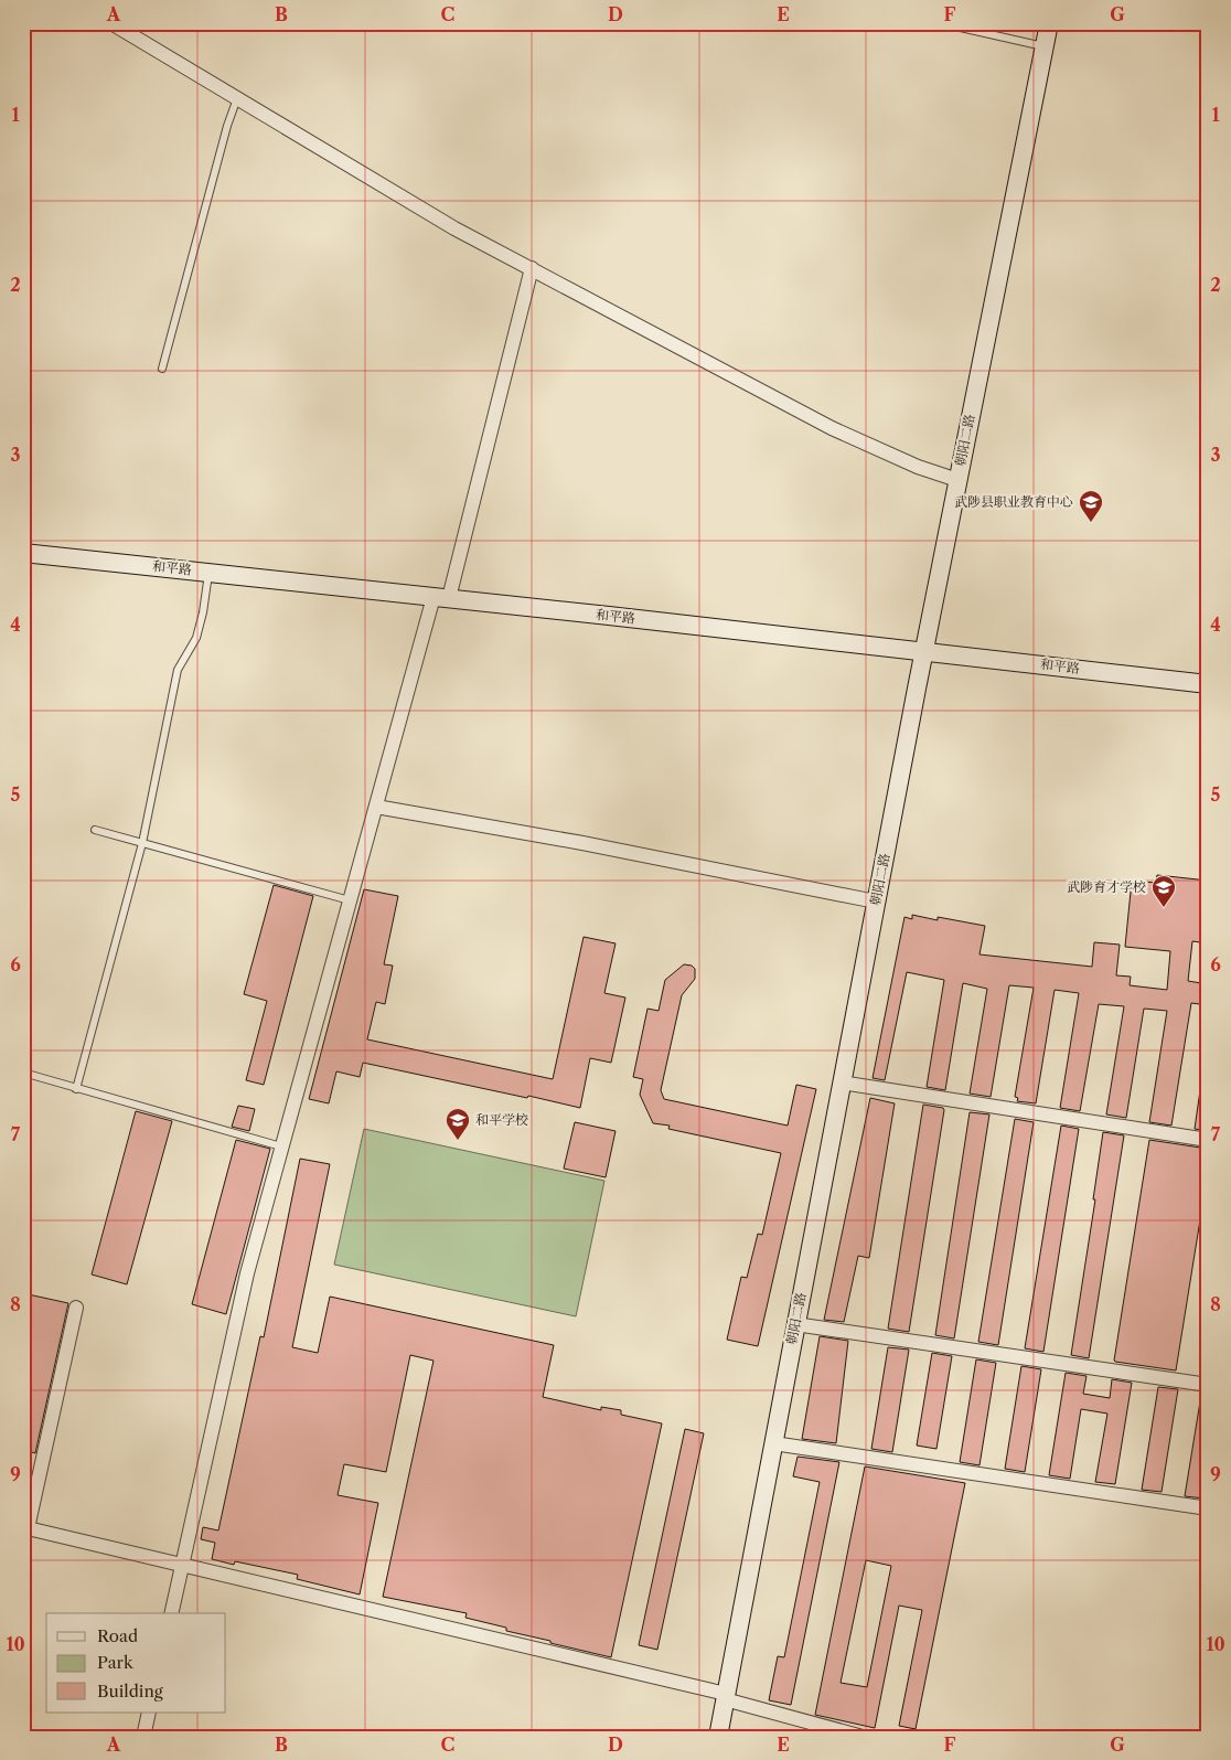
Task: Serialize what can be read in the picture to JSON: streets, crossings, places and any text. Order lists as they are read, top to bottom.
{
  "streets": {
    "street": ["朝阳二路", "和平路"]
  },
  "crossings": [
    ["朝阳二路", "和平路"]
  ],
  "places": {
    "school or university": ["武陟县职业教育中心", "武陟育才学校", "和平学校"]
  },
  "legend": ["Road", "Park", "Building"],
  "grid": {
    "columns": [
      "A",
      "B",
      "C",
      "D",
      "E",
      "F",
      "G"
    ],
    "rows": [
      "1",
      "2",
      "3",
      "4",
      "5",
      "6",
      "7",
      "8",
      "9",
      "10"
    ]
  }
}
